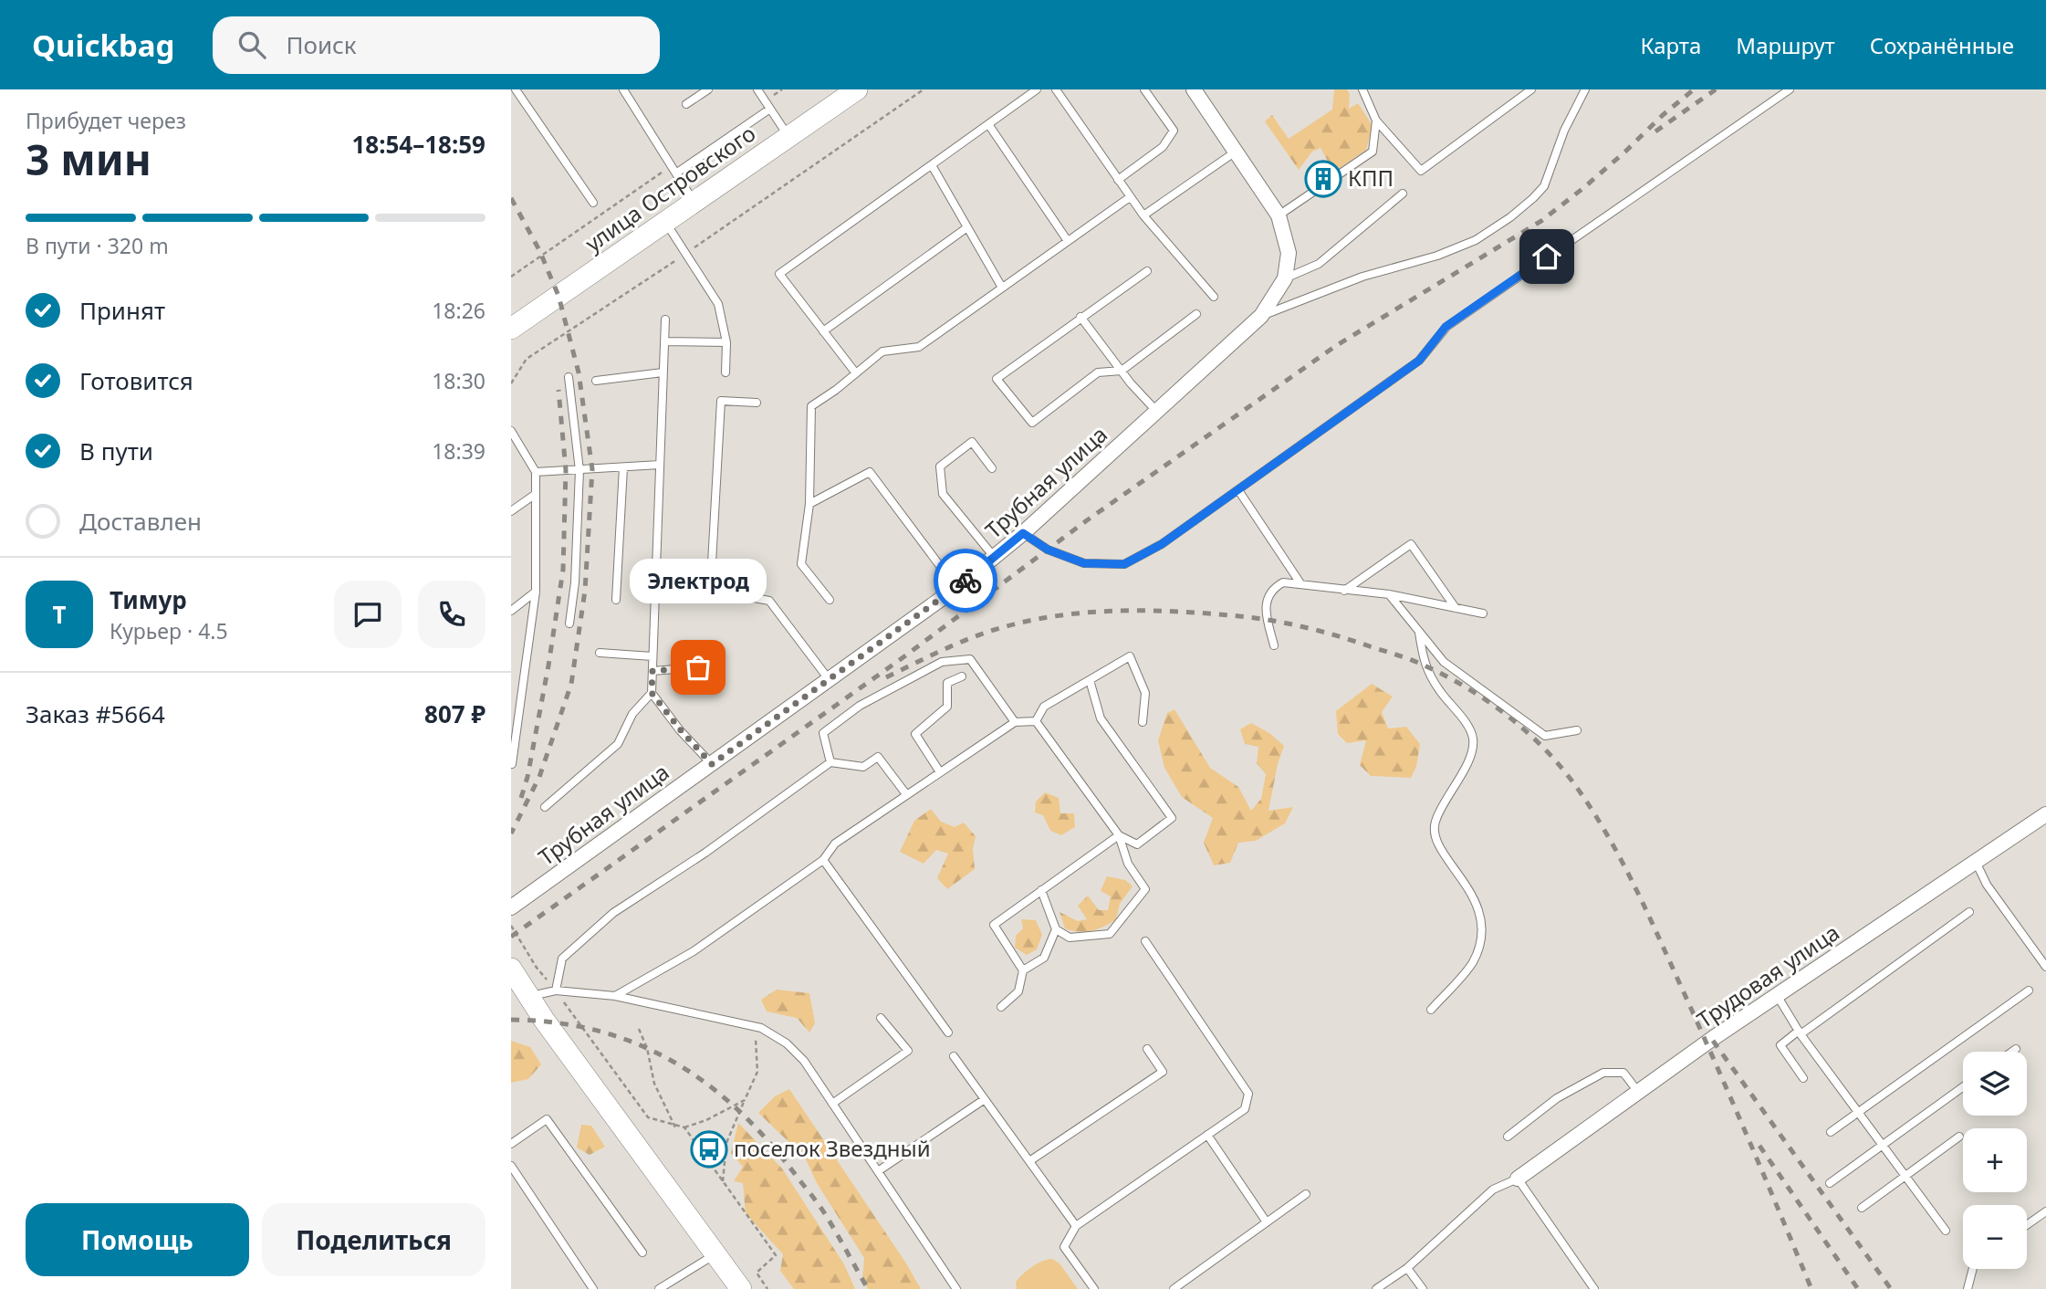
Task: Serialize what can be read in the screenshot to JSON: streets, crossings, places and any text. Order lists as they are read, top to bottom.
{
  "streets": {
    "main road": ["улица Островского"],
    "street": ["Трубная улица", "Трудовая улица"]
  },
  "places": {
    "building": ["КПП"],
    "other": ["Электрод"],
    "bus stop": ["поселок Звездный"]
  },
  "page": {
    "header": "Quickbag",
    "search": "Поиск",
    "nav": ["Карта", "Маршрут", "Сохранённые"],
    "heading": ["3 мин", "Прибудет через", "18:54–18:59"],
    "panel": [
      "Тимур",
      "Курьер · 4.5",
      "Заказ #5664",
      "807 ₽"
    ],
    "bar": "В пути · 320 m",
    "list": [
      ["Принят", "18:26"],
      ["Готовится", "18:30"],
      ["В пути", "18:39"],
      "Доставлен"
    ],
    "bubble": "Электрод",
    "round": "Т",
    "map_buttons": ["+", "−"],
    "buttons": ["Помощь", "Поделиться"]
  }
}
